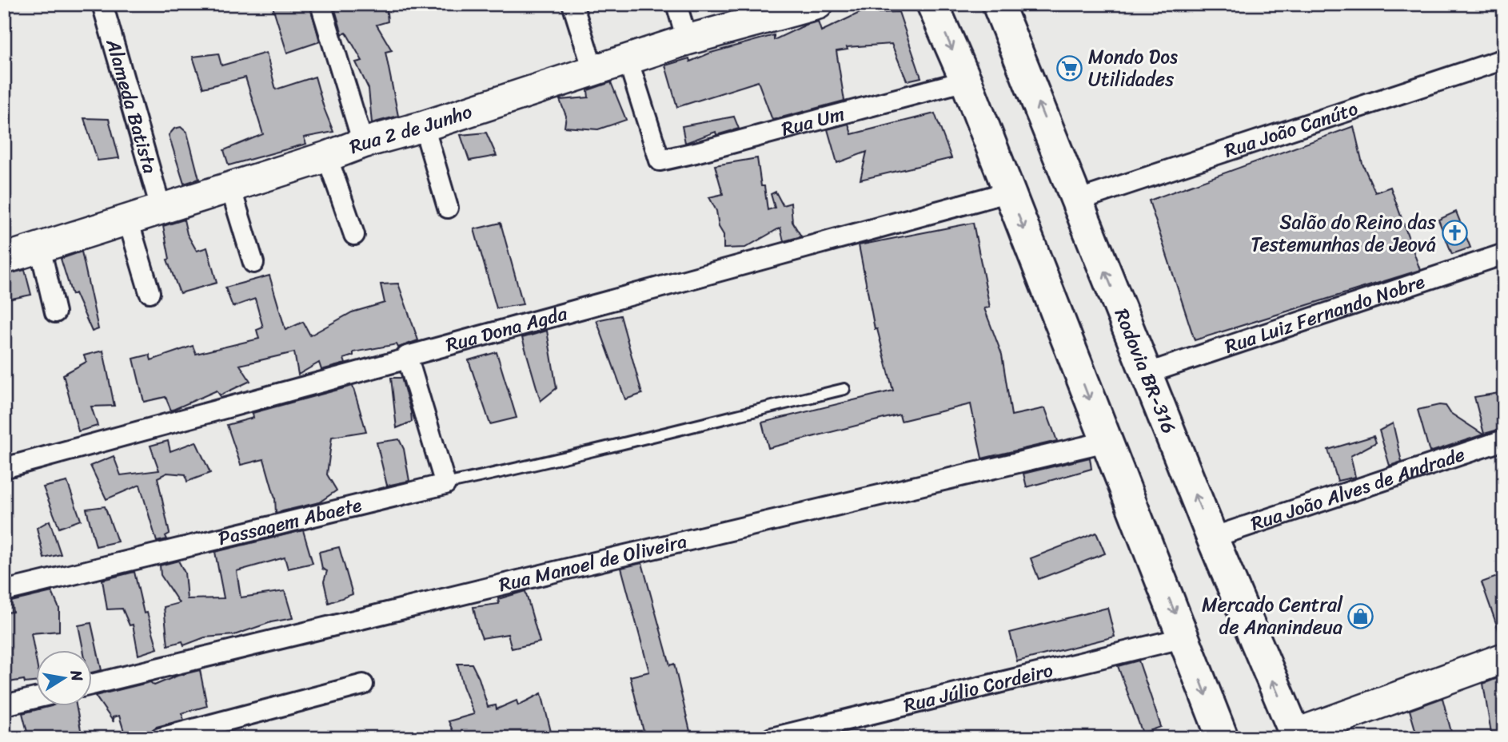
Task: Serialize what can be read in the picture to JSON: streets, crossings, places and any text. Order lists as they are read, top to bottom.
{
  "streets": {
    "highway": ["Rodovia BR-316"],
    "street": [
      "Alameda Batista",
      "Rua Um",
      "Rua 2 de Junho",
      "Rua João Canúto",
      "Rua Luiz Fernando Nobre",
      "Rua Dona Agda",
      "Rua João Alves de Andrade",
      "Passagem Abaete",
      "Rua Manoel de Oliveira",
      "Rua Júlio Cordeiro"
    ]
  },
  "crossings": [
    ["Alameda Batista", "Rua 2 de Junho"],
    ["Rua Um", "Rua 2 de Junho"],
    ["Rua João Canúto", "Rodovia BR-316"],
    ["Rua Luiz Fernando Nobre", "Rodovia BR-316"],
    ["Rodovia BR-316", "Rua João Alves de Andrade"]
  ],
  "places": {
    "supermarket": ["Mondo Dos Utilidades"],
    "church": ["Salão do Reino das Testemunhas de Jeová"],
    "shop": ["Mercado Central de Ananindeua"]
  },
  "north": "right"
}
